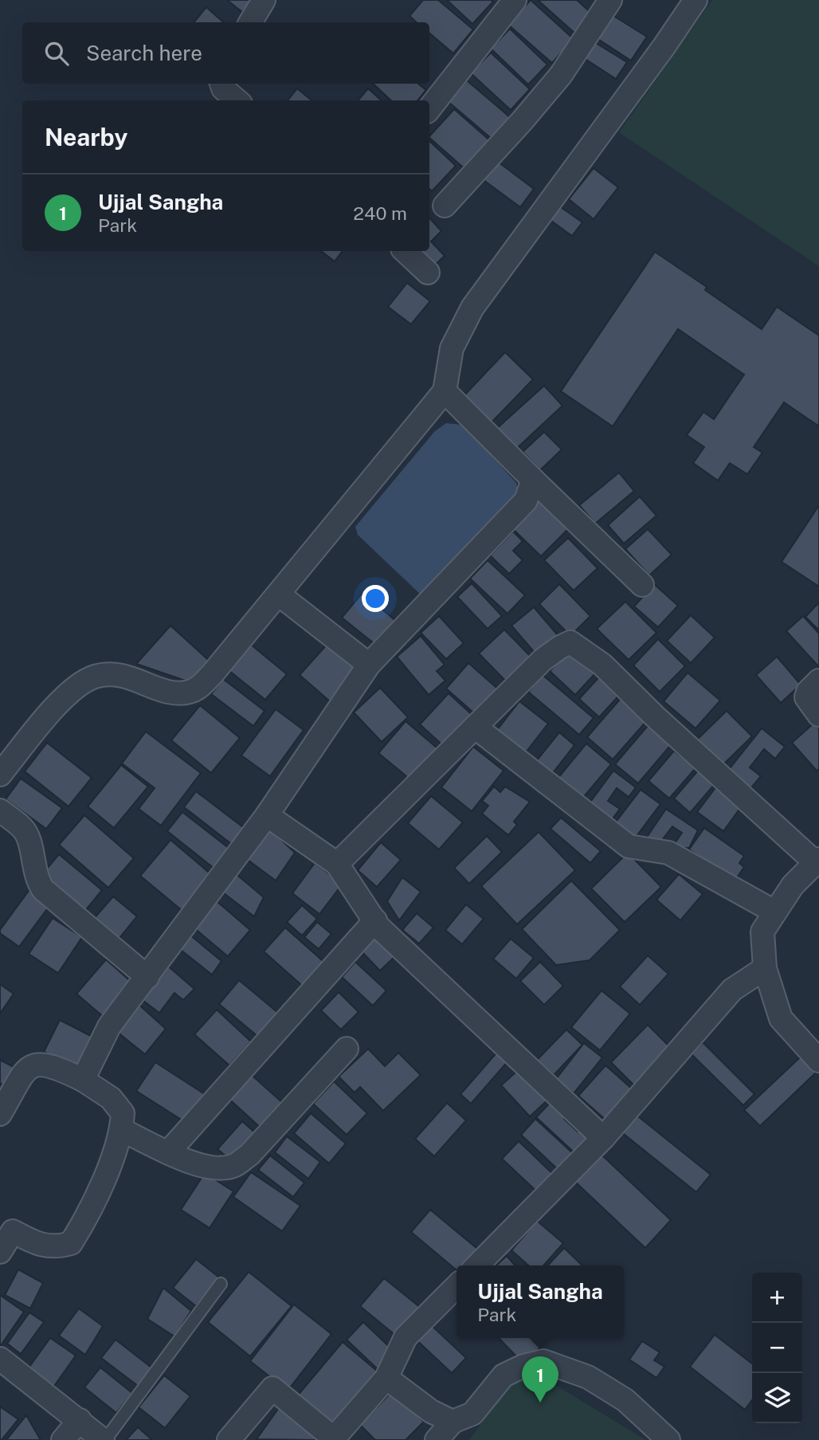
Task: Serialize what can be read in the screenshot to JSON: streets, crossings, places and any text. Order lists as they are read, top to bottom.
{
  "page": {
    "search": "Search here",
    "heading": "Nearby",
    "list": [
      {
        "mark": "1",
        "name": "Ujjal Sangha",
        "note": "Park",
        "value": "240 m"
      }
    ],
    "popup": ["Ujjal Sangha", "Park"],
    "map_buttons": ["+", "−"],
    "pins": "1"
  }
}
